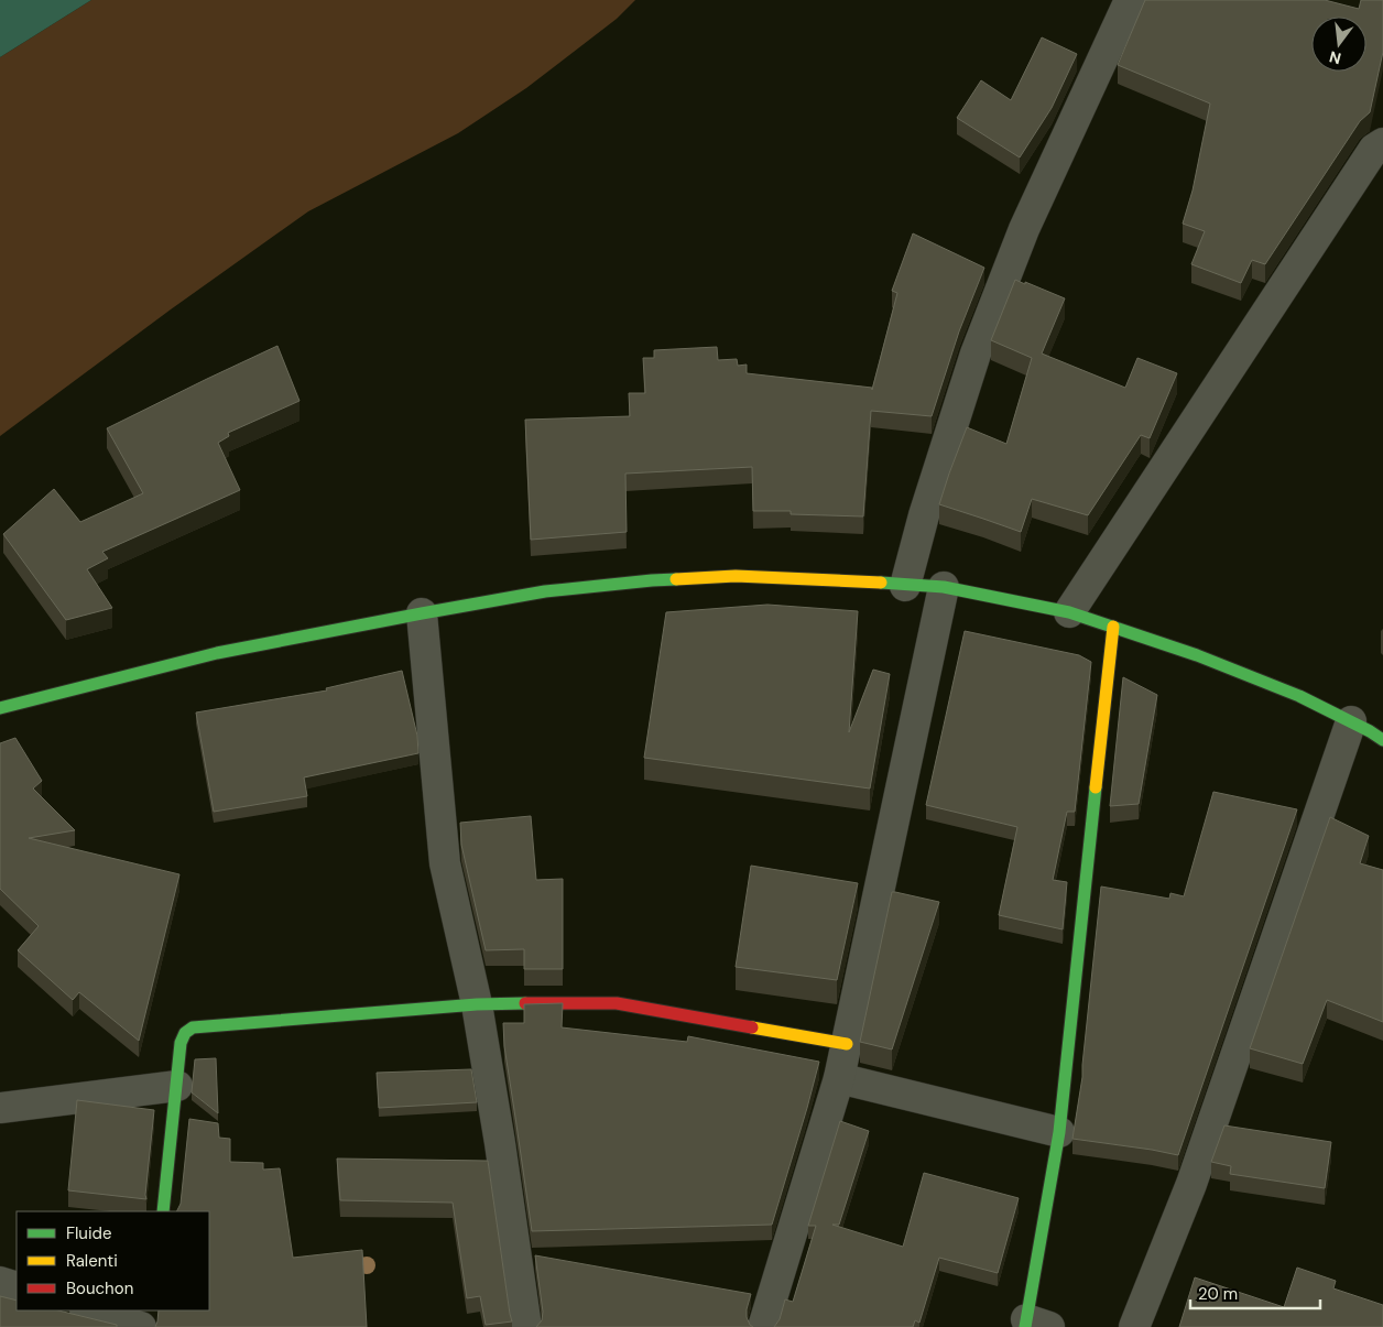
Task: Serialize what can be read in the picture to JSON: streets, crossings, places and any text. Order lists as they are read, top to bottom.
{
  "legend": ["Fluide", "Ralenti", "Bouchon"],
  "scale_bar": "20 m",
  "north": "bottom"
}
